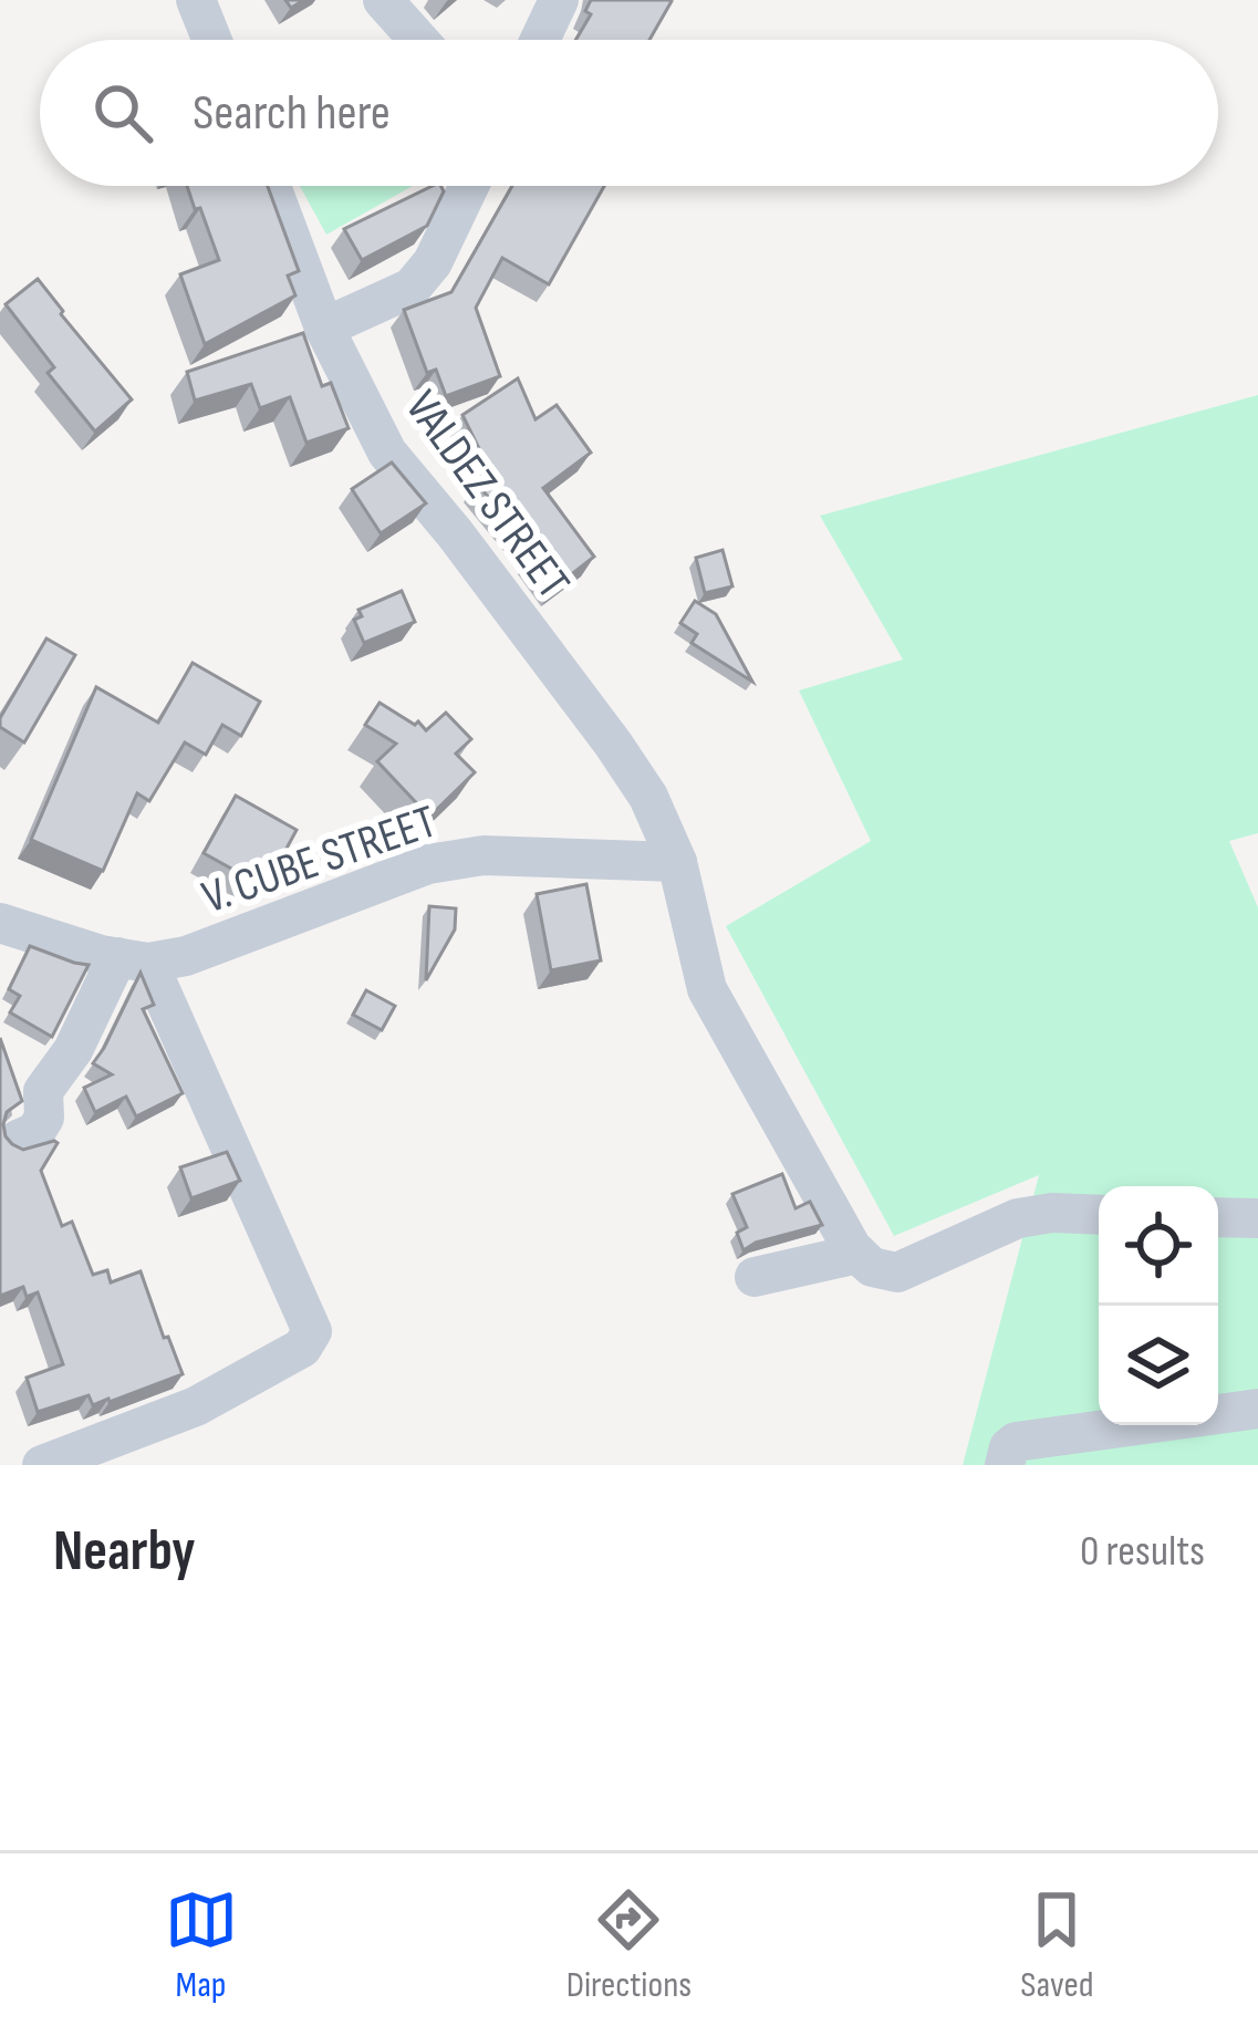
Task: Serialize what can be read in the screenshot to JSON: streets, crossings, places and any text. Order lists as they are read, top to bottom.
{
  "streets": {
    "street": ["VALDEZ STREET", "V. CUBE STREET"]
  },
  "crossings": [
    ["VALDEZ STREET", "V. CUBE STREET"]
  ],
  "page": {
    "search": "Search here",
    "heading": ["Nearby", "0 results"],
    "nav": ["Map", "Directions", "Saved"]
  }
}
